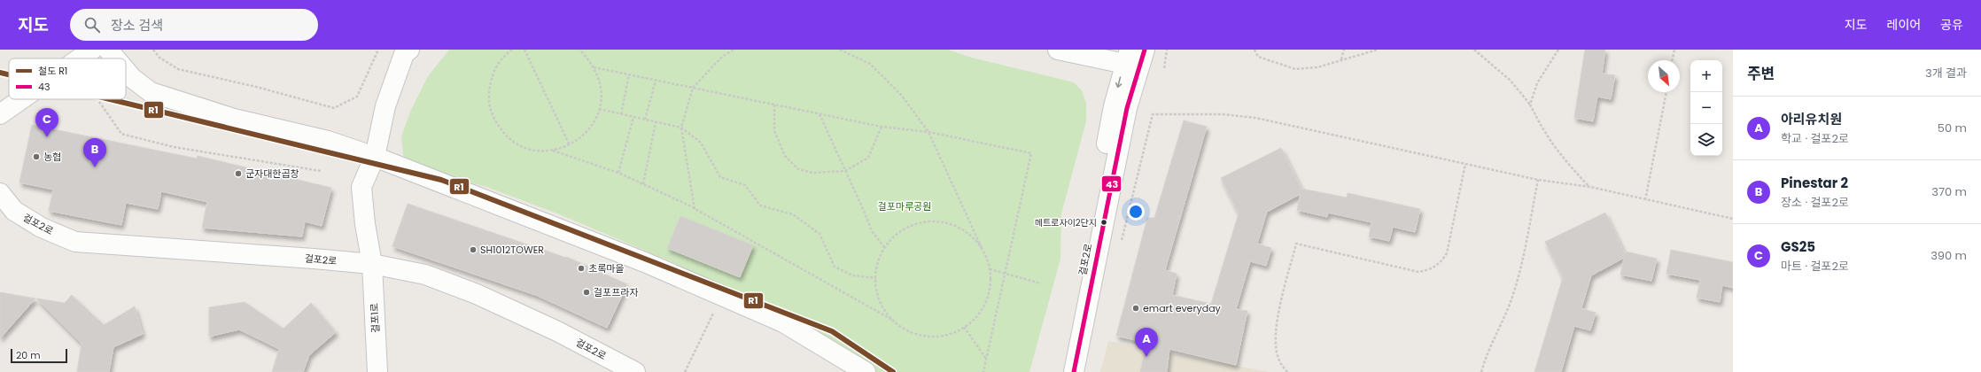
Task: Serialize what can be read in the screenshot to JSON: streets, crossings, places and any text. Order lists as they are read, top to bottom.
{
  "streets": {
    "street": ["걸포2로", "걸포1로"]
  },
  "crossings": [
    ["걸포2로", "걸포1로"]
  ],
  "parks": ["걸포마루공원"],
  "places": [
    "농협",
    "군자대한곱창",
    "메트로자이2단지",
    "SH1012TOWER",
    "초록마을",
    "걸포프라자",
    "emart everyday"
  ],
  "lines": ["transit line 43", "rail line R1"],
  "legend": ["철도 R1", "43"],
  "scale_bar": "20 m",
  "north": "bottom right",
  "page": {
    "header": "지도",
    "search": "장소 검색",
    "nav": ["지도", "레이어", "공유"],
    "heading": ["주변", "3개 결과"],
    "map_buttons": ["+", "−"],
    "list": [
      {
        "mark": "A",
        "name": "아리유치원",
        "note": "학교 · 걸포2로",
        "value": "50 m"
      },
      {
        "mark": "B",
        "name": "Pinestar 2",
        "note": "장소 · 걸포2로",
        "value": "370 m"
      },
      {
        "mark": "C",
        "name": "GS25",
        "note": "마트 · 걸포2로",
        "value": "390 m"
      }
    ],
    "pins": ["C", "B", "A"],
    "scale": "20 m"
  }
}
